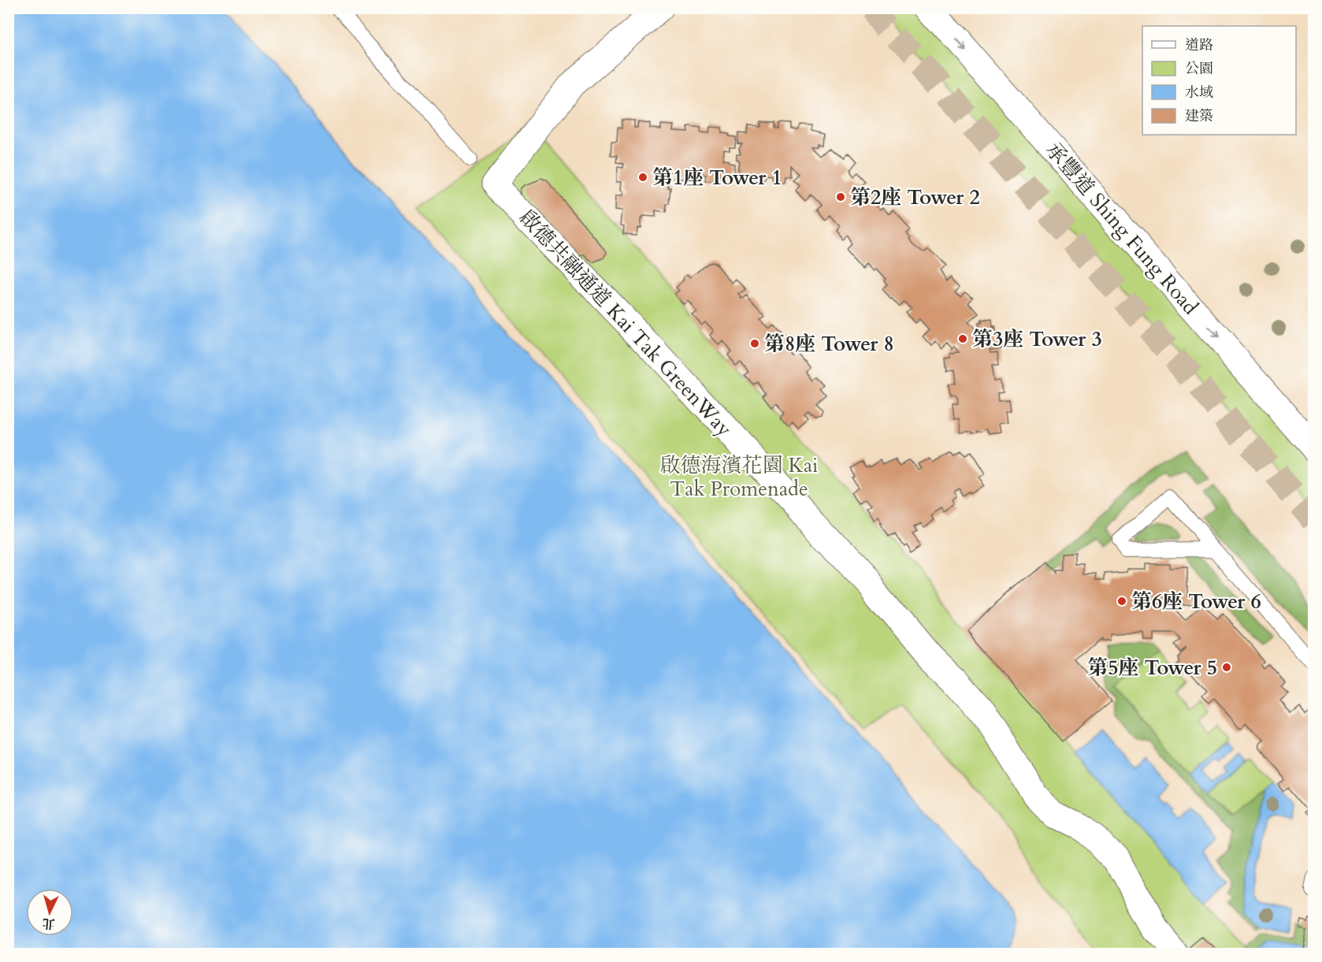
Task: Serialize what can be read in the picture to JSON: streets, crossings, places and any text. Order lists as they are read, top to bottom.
{
  "streets": {
    "street": ["承豐道 Shing Fung Road", "啟德共融通道 Kai Tak GreenWay"]
  },
  "one_way": ["承豐道 Shing Fung Road"],
  "parks": ["啟德海濱花園 Kai Tak Promenade"],
  "places": [
    "第1座 Tower 1",
    "第2座 Tower 2",
    "第3座 Tower 3",
    "第8座 Tower 8",
    "第6座 Tower 6",
    "第5座 Tower 5"
  ],
  "legend": [
    "道路",
    "公園",
    "水域",
    "建築"
  ],
  "north": "bottom"
}
